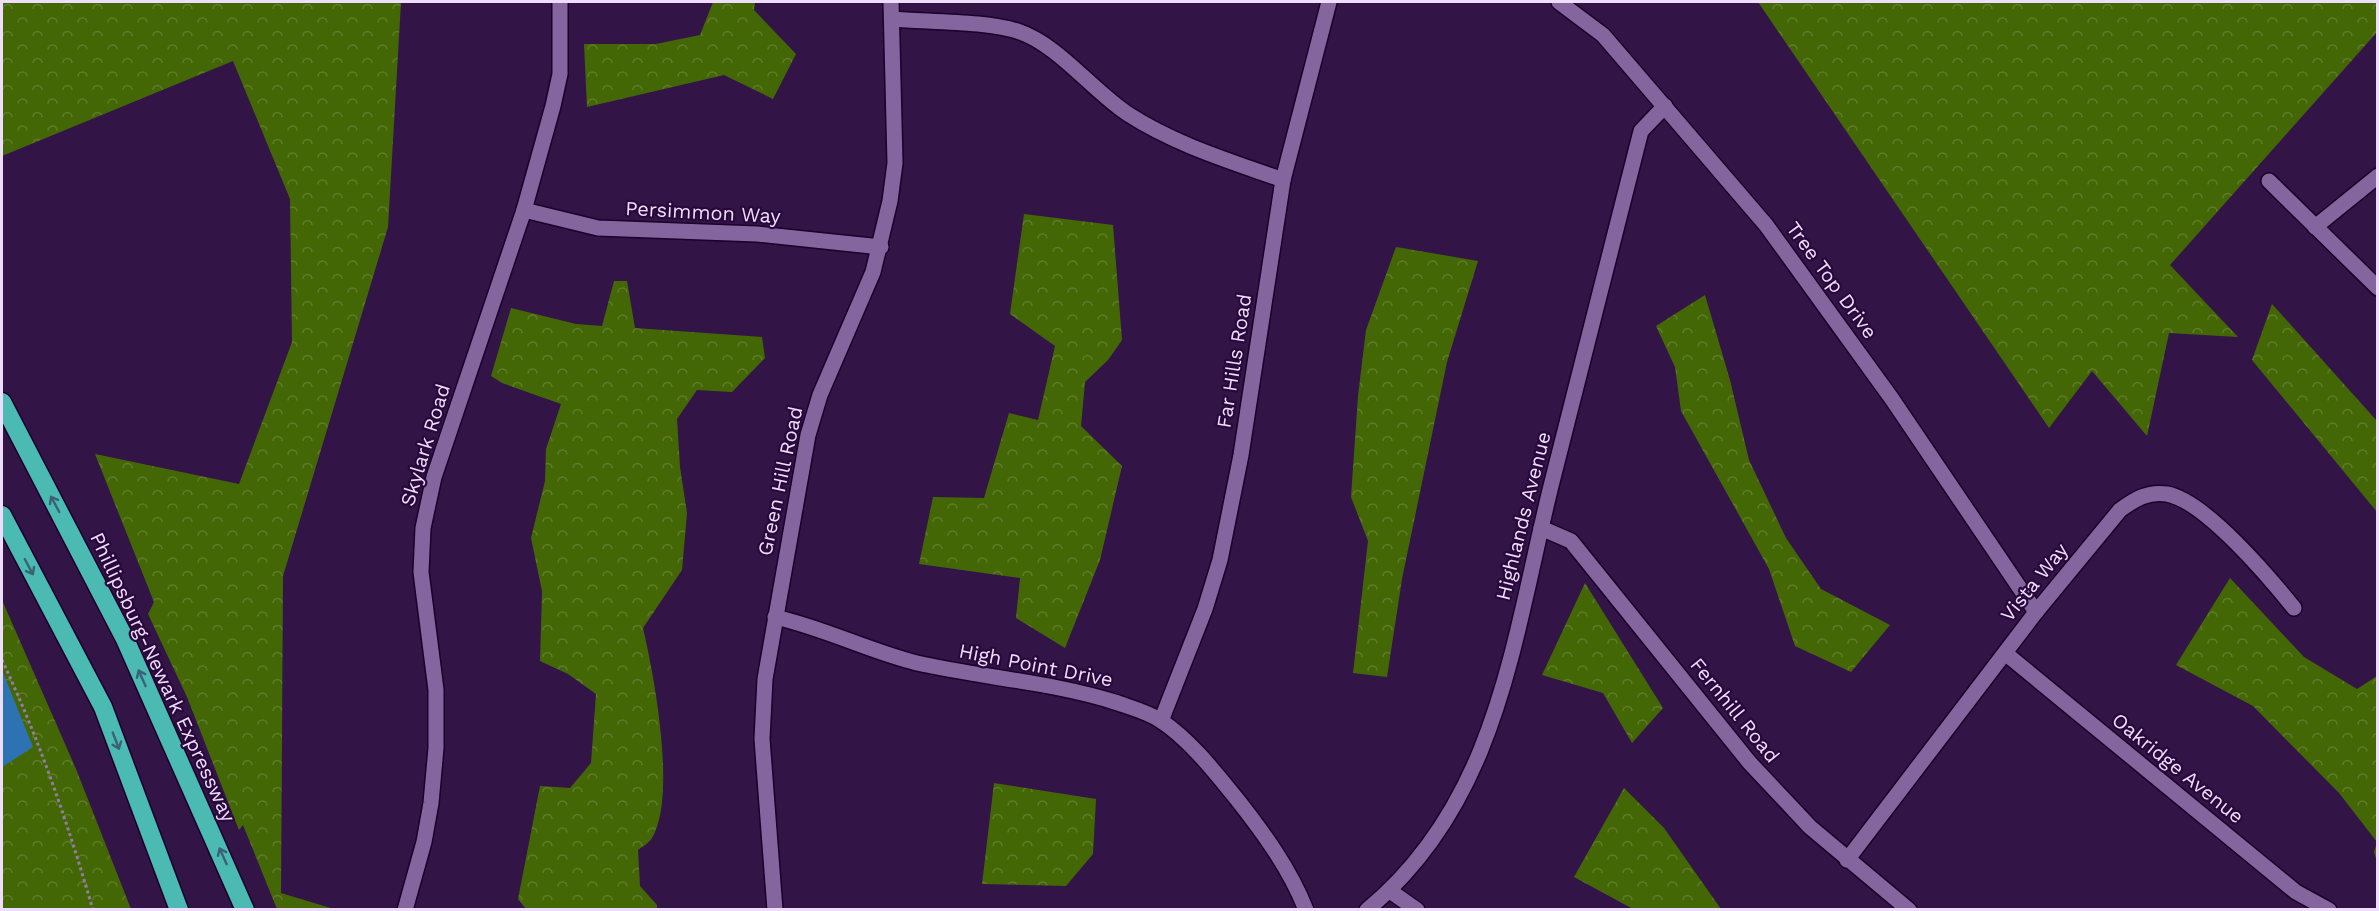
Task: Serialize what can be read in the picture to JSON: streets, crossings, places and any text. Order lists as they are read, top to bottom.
{
  "streets": {
    "highway": ["Phillipsburg-Newark Expressway"],
    "street": [
      "Persimmon Way",
      "Tree Top Drive",
      "Far Hills Road",
      "Skylark Road",
      "Green Hill Road",
      "Highlands Avenue",
      "Vista Way",
      "High Point Drive",
      "Fernhill Road",
      "Oakridge Avenue"
    ]
  },
  "crossings": [
    ["Persimmon Way", "Skylark Road"],
    ["Persimmon Way", "Green Hill Road"],
    ["Tree Top Drive", "Highlands Avenue"],
    ["Tree Top Drive", "Vista Way"],
    ["Far Hills Road", "High Point Drive"],
    ["Green Hill Road", "High Point Drive"],
    ["Highlands Avenue", "Fernhill Road"],
    ["Vista Way", "Fernhill Road"],
    ["Vista Way", "Oakridge Avenue"]
  ]
}
